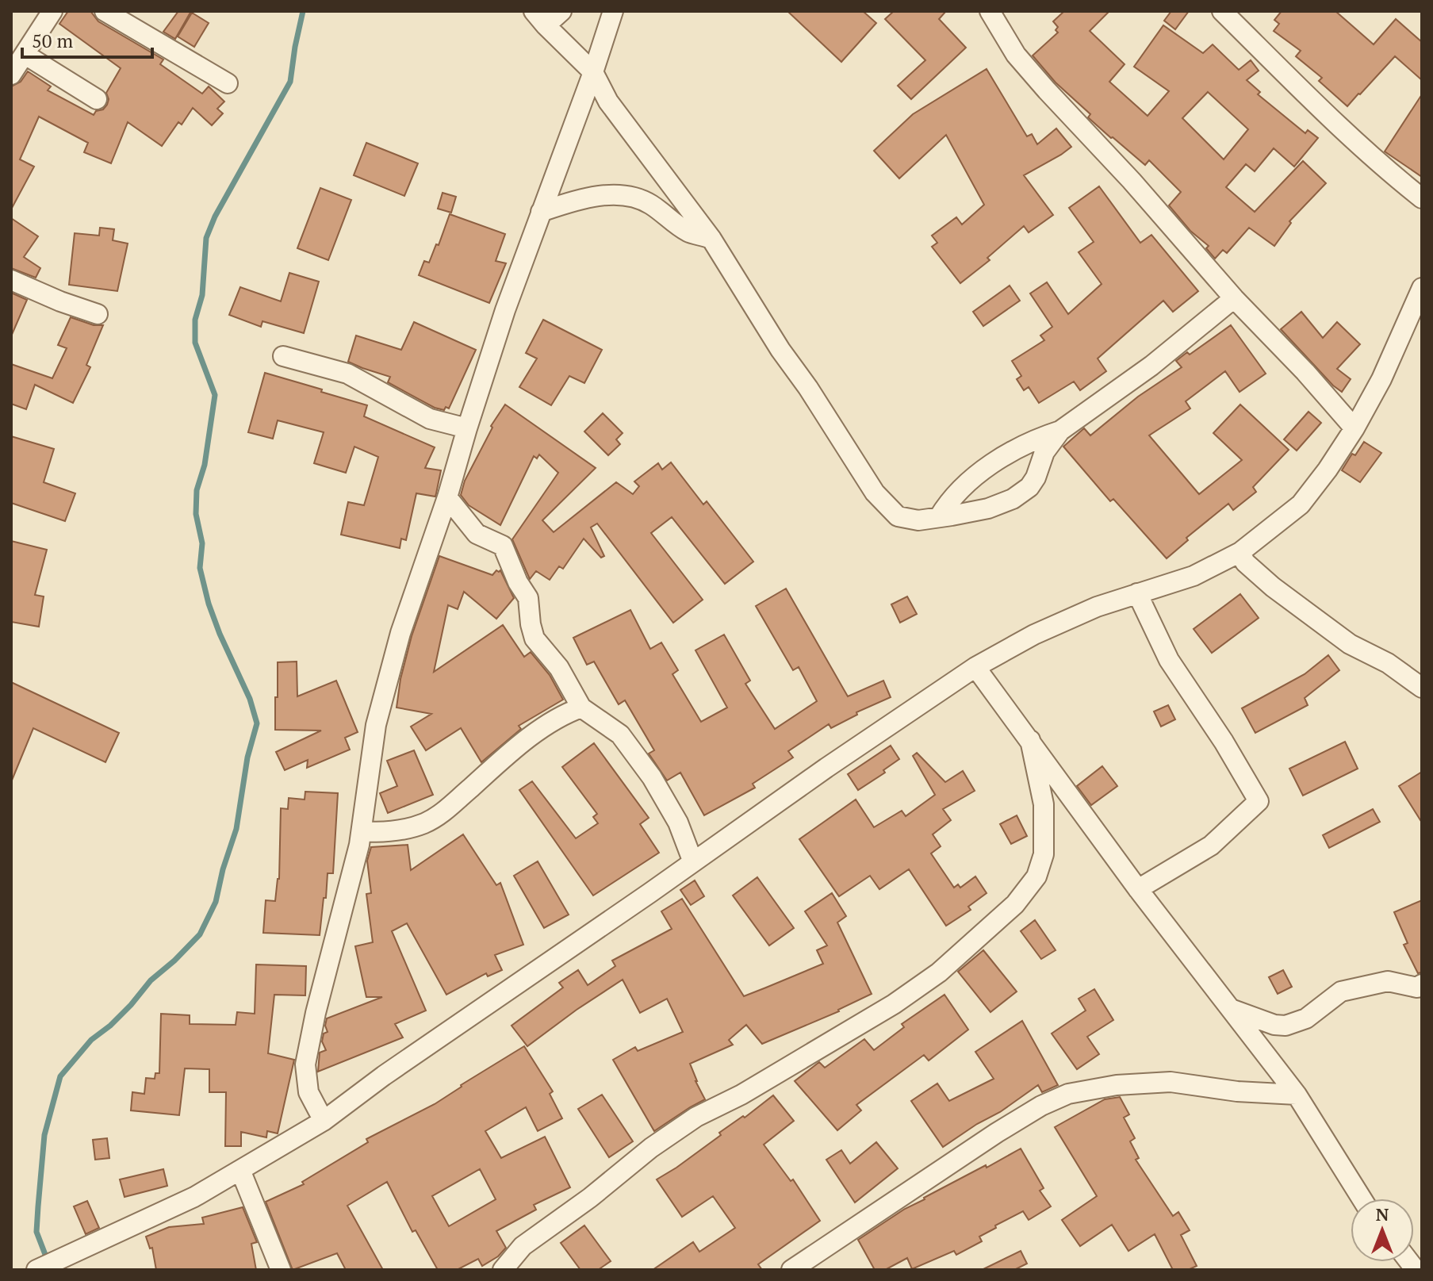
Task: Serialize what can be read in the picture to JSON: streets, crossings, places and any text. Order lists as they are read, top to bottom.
{
  "scale_bar": "50 m",
  "north": "top"
}
